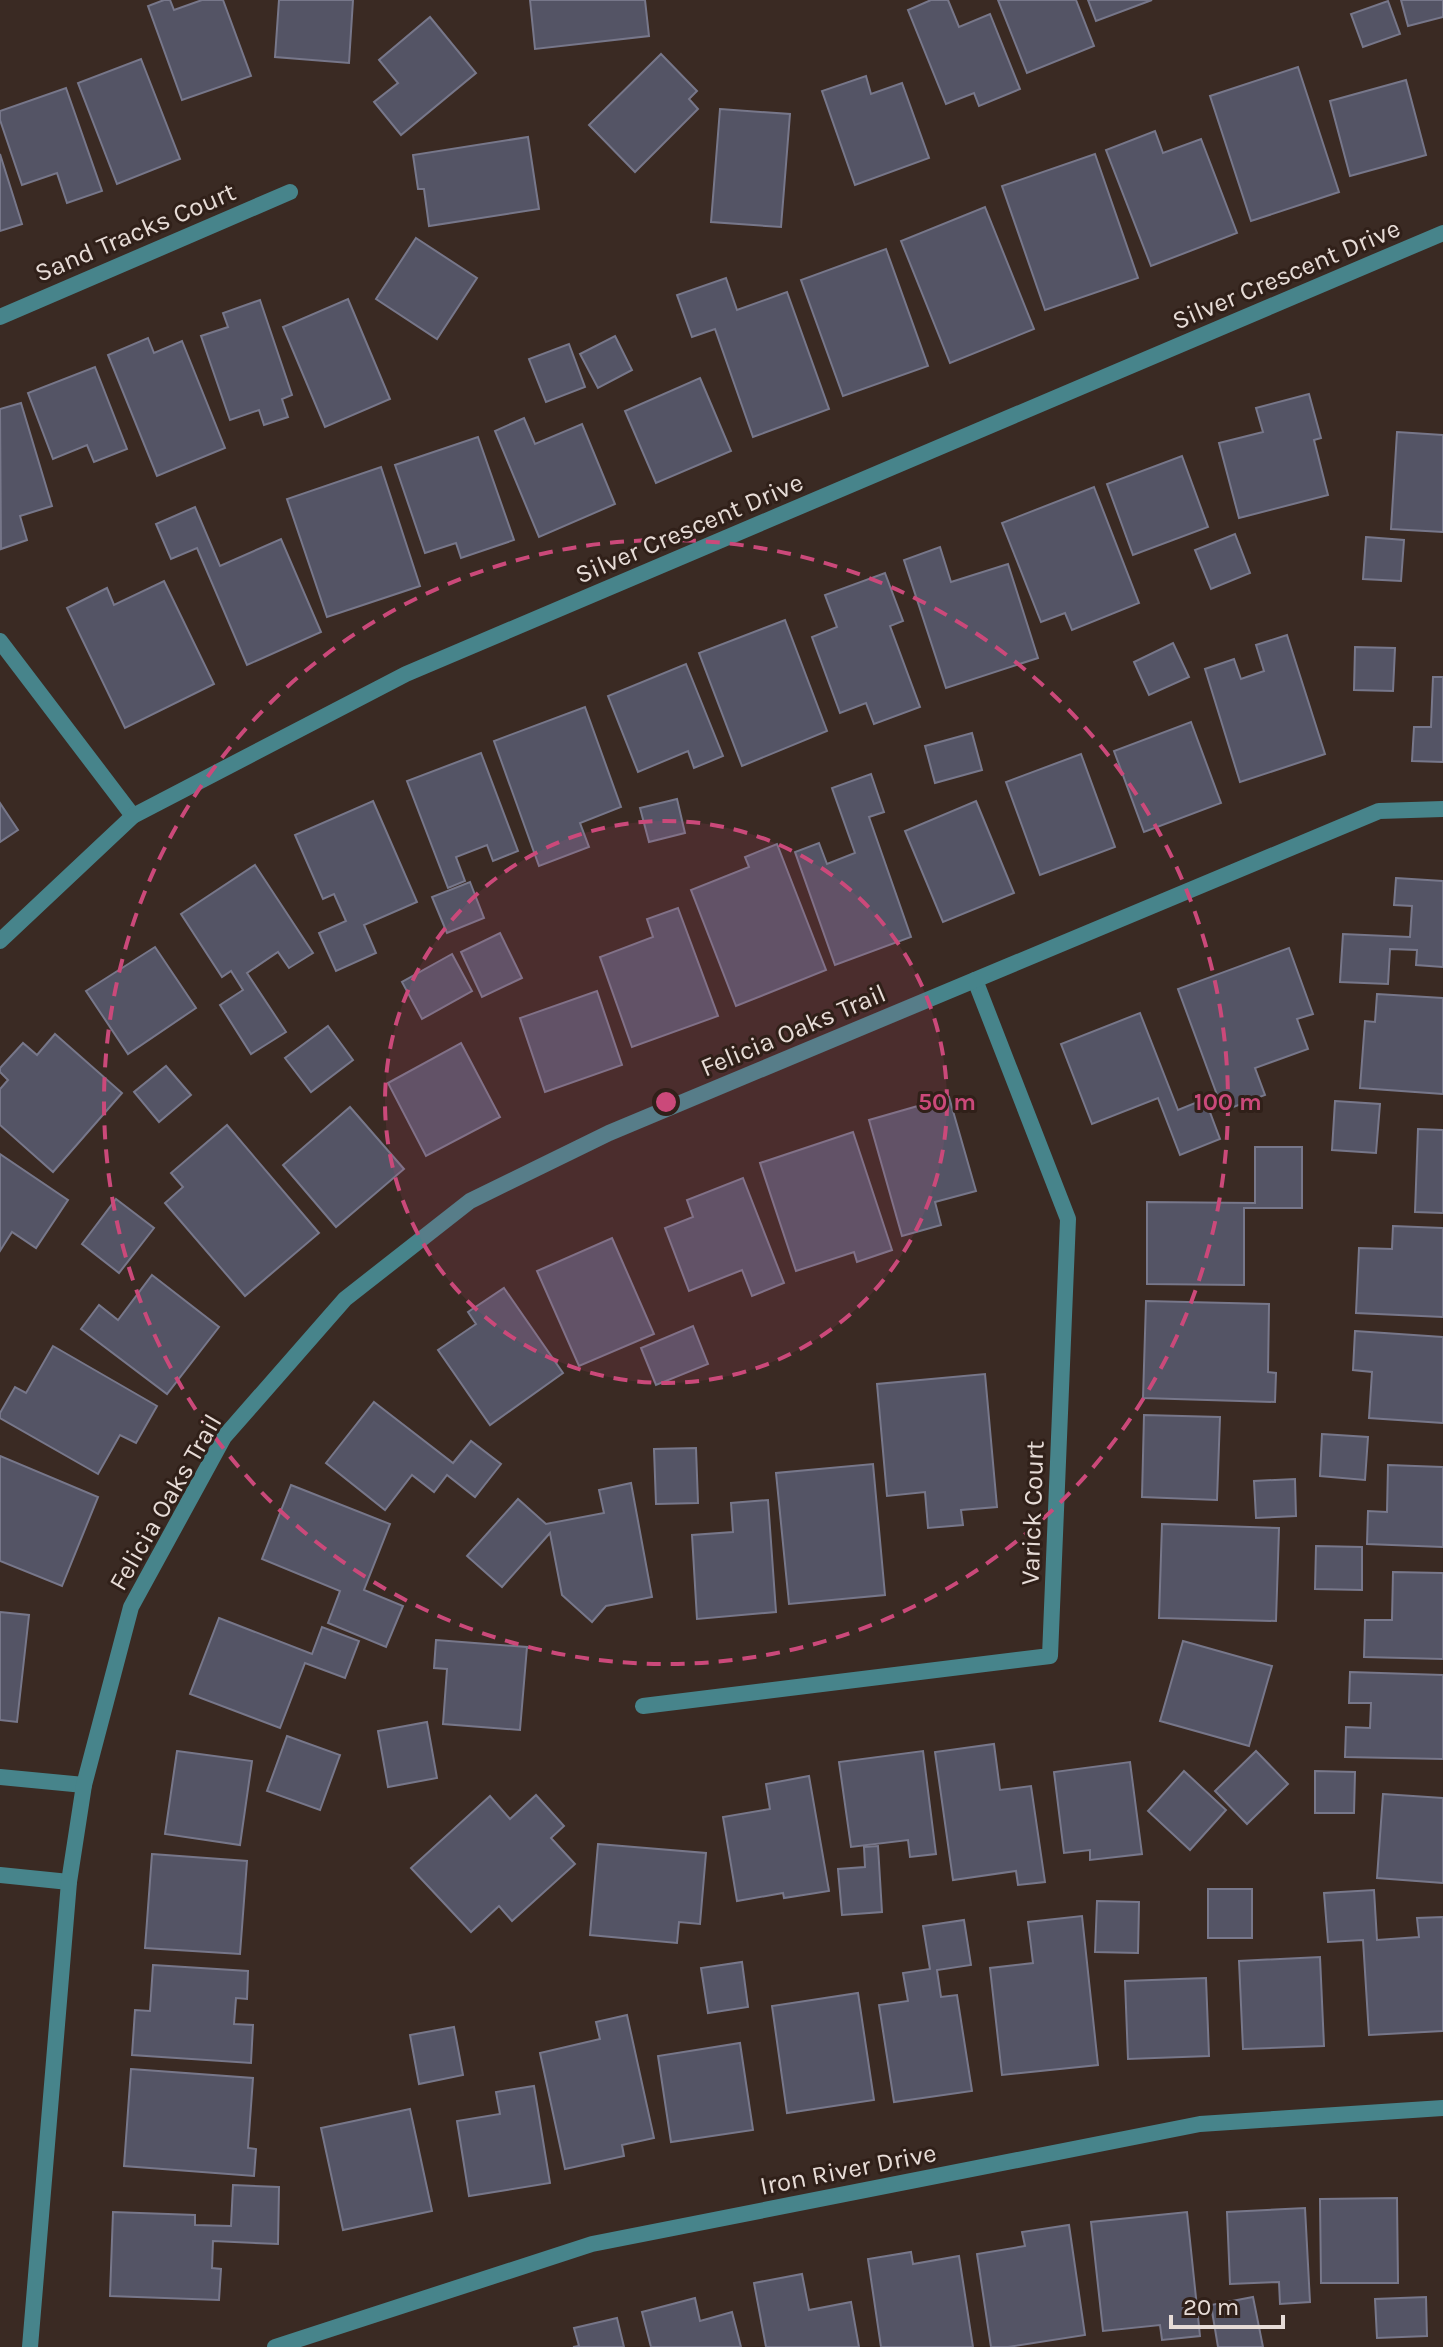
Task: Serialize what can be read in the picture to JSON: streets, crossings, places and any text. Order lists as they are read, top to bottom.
{
  "streets": {
    "street": [
      "Sand Tracks Court",
      "Silver Crescent Drive",
      "Felicia Oaks Trail",
      "Varick Court",
      "Iron River Drive"
    ]
  },
  "crossings": [
    ["Felicia Oaks Trail", "Varick Court"]
  ],
  "scale_bar": "20 m",
  "rings": ["50 m", "100 m"]
}
